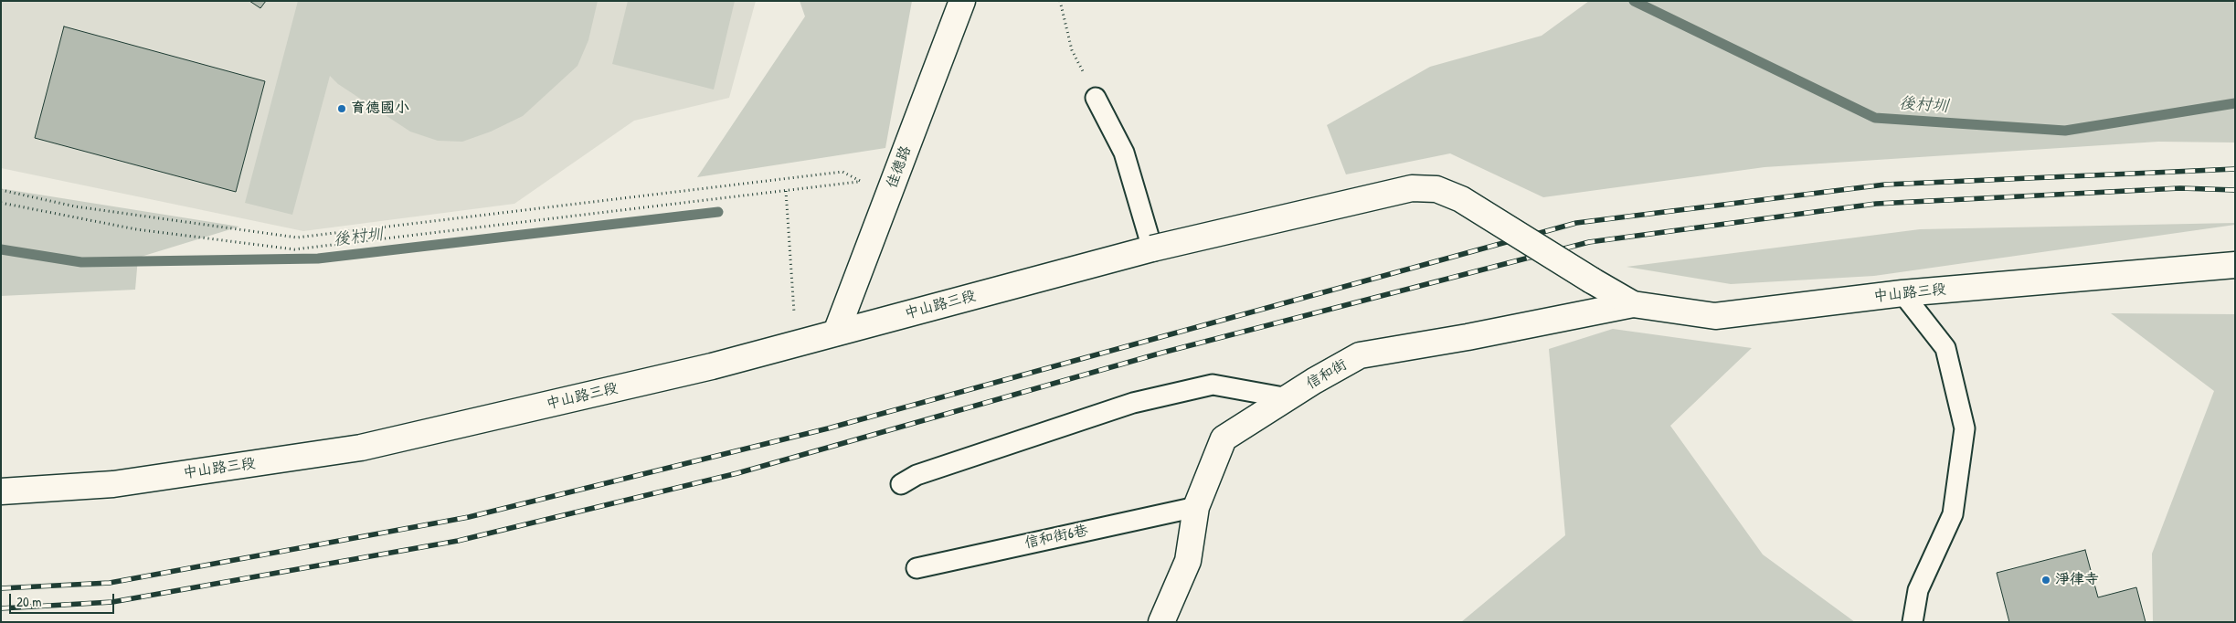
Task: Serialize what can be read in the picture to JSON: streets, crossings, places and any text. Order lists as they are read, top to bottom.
{
  "streets": {
    "main road": ["佳德路", "中山路三段", "信和街"],
    "lane": ["信和街6巷"]
  },
  "crossings": [
    ["佳德路", "中山路三段"],
    ["中山路三段", "信和街"],
    ["信和街", "信和街6巷"]
  ],
  "water": ["後村圳"],
  "places": ["育德國小", "淨律寺"],
  "scale_bar": "20 m"
}
